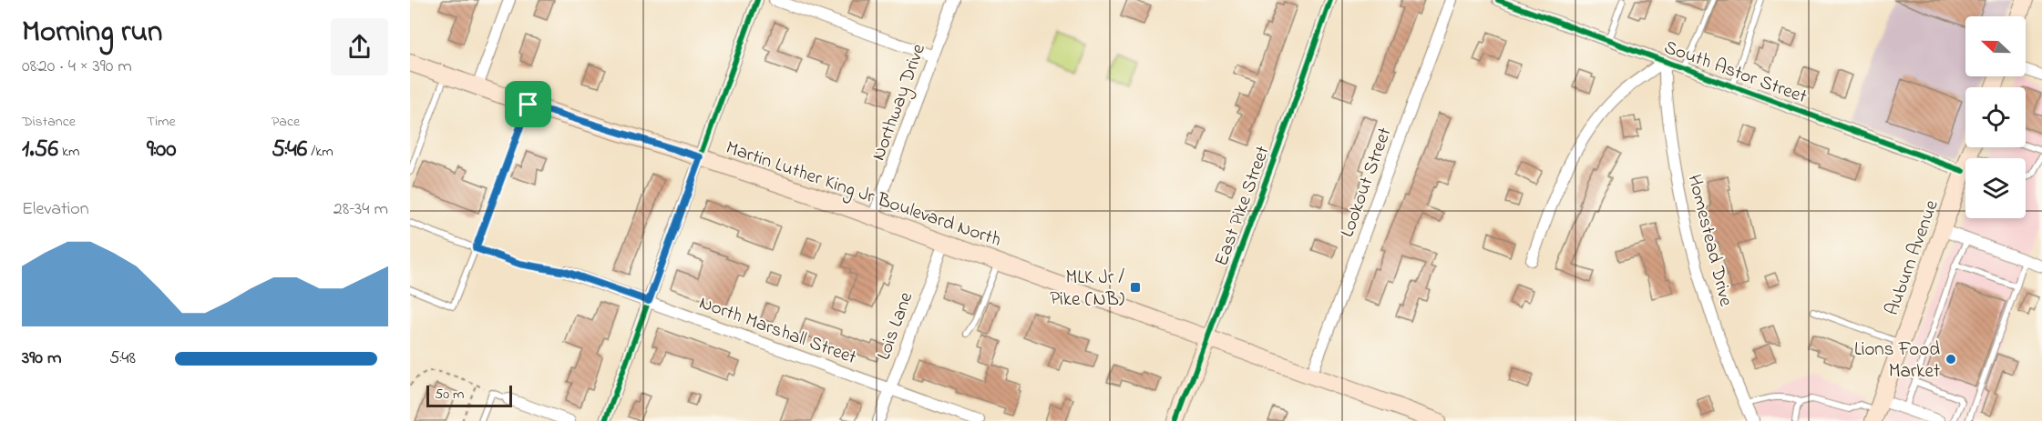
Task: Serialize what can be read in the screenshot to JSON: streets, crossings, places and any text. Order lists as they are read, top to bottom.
{
  "streets": {
    "main road": ["Martin Luther King Jr Boulevard North", "East Pike Street", "Auburn Avenue"],
    "street": [
      "South Astor Street",
      "Northway Drive",
      "Lookout Street",
      "Homestead Drive",
      "Lois Lane",
      "North Marshall Street"
    ]
  },
  "crossings": [
    ["South Astor Street", "Homestead Drive"],
    ["South Astor Street", "Auburn Avenue"],
    ["Northway Drive", "Martin Luther King Jr Boulevard North"],
    ["Lookout Street", "Martin Luther King Jr Boulevard North"],
    ["Martin Luther King Jr Boulevard North", "East Pike Street"],
    ["Martin Luther King Jr Boulevard North", "Lois Lane"],
    ["Lois Lane", "North Marshall Street"]
  ],
  "places": {
    "transit": ["MLK Jr / Pike (NB)"],
    "other": ["Lions Food Market"]
  },
  "scale_bar": "50 m",
  "north": "left",
  "page": {
    "heading": ["Morning run", "08:20 · 4 × 390 m"],
    "stats": [
      ["Distance", "1.56 km"],
      ["Time", "9:00"],
      ["Pace", "5:46 /km"]
    ],
    "chart": ["Elevation", "28–34 m"],
    "list": [
      {
        "name": "390 m",
        "note": "5:48"
      }
    ],
    "scale": "50 m"
  }
}
